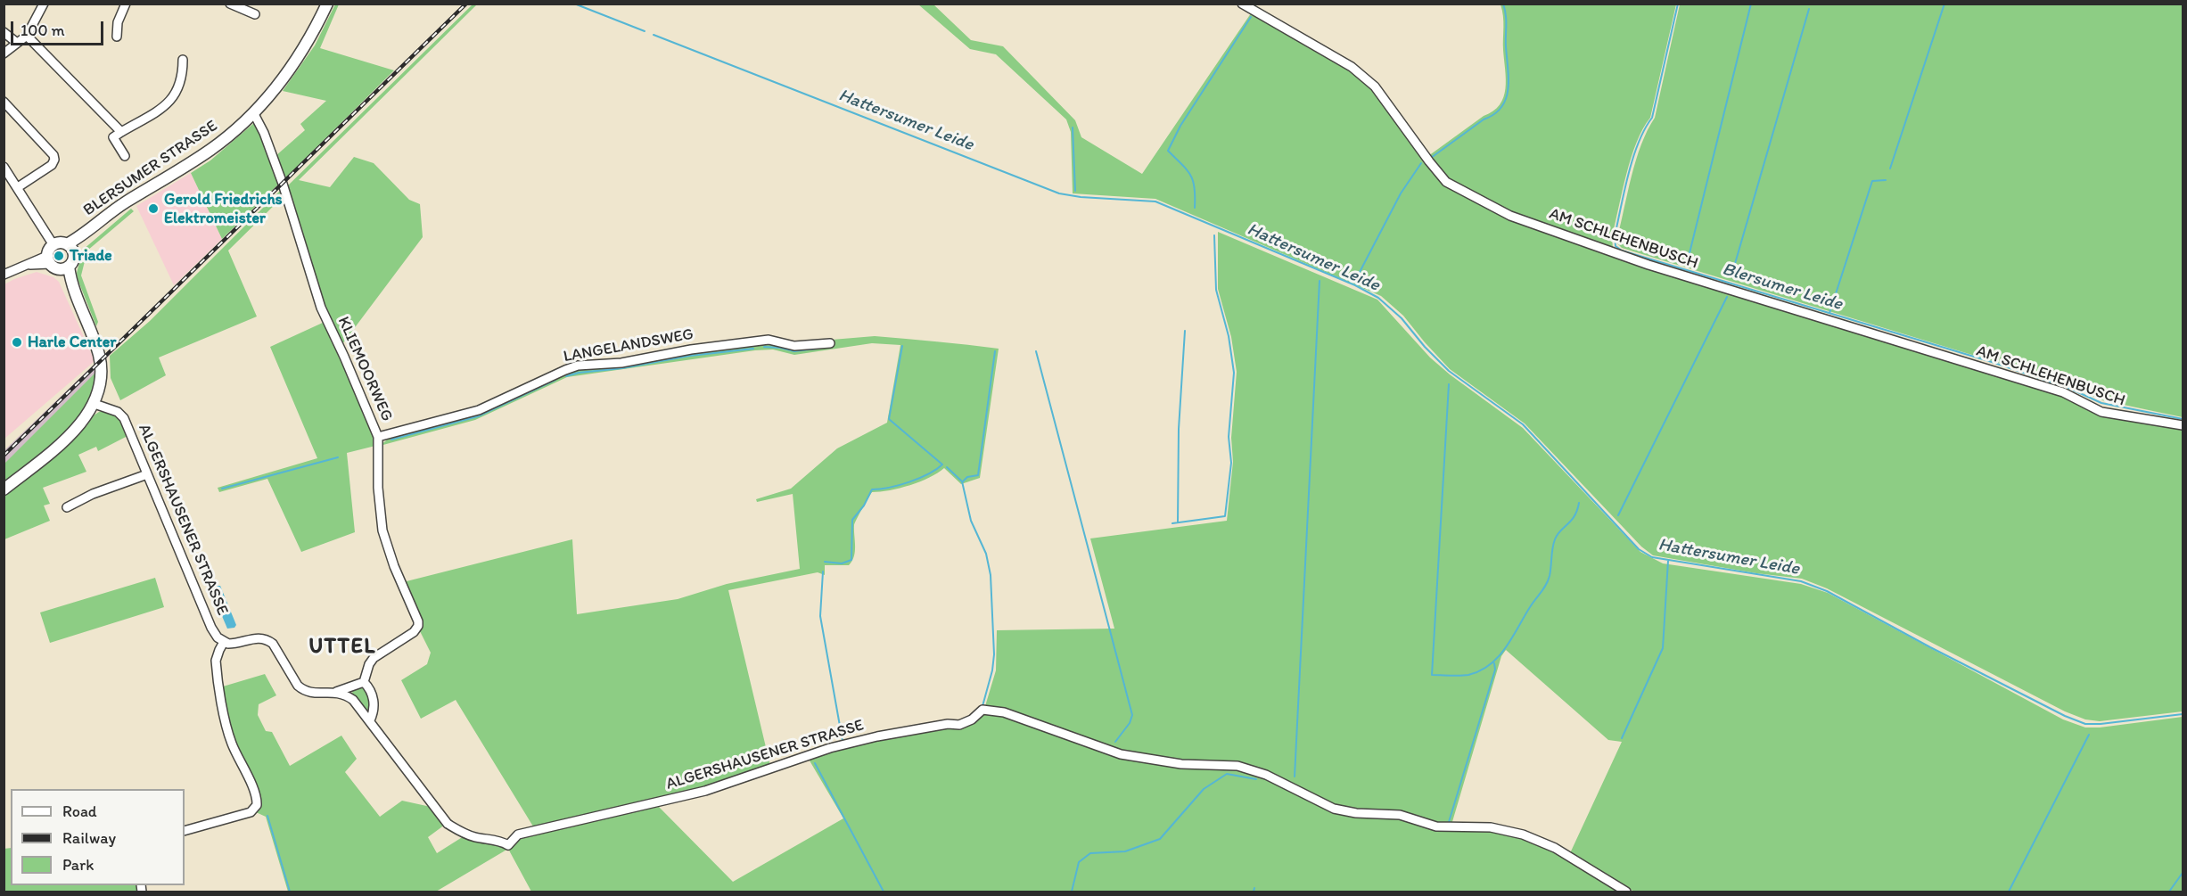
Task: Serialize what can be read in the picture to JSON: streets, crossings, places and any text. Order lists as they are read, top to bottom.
{
  "streets": {
    "main road": ["BLERSUMER STRASSE"],
    "street": [
      "AM SCHLEHENBUSCH",
      "LANGELANDSWEG",
      "KLIEMOORWEG",
      "ALGERSHAUSENER STRASSE"
    ]
  },
  "crossings": [
    ["BLERSUMER STRASSE", "KLIEMOORWEG"],
    ["LANGELANDSWEG", "KLIEMOORWEG"]
  ],
  "districts": ["UTTEL"],
  "water": ["Hattersumer Leide", "Blersumer Leide"],
  "places": ["Gerold Friedrichs Elektromeister", "Triade", "Harle Center"],
  "legend": ["Road", "Railway", "Park"],
  "scale_bar": "100 m"
}
